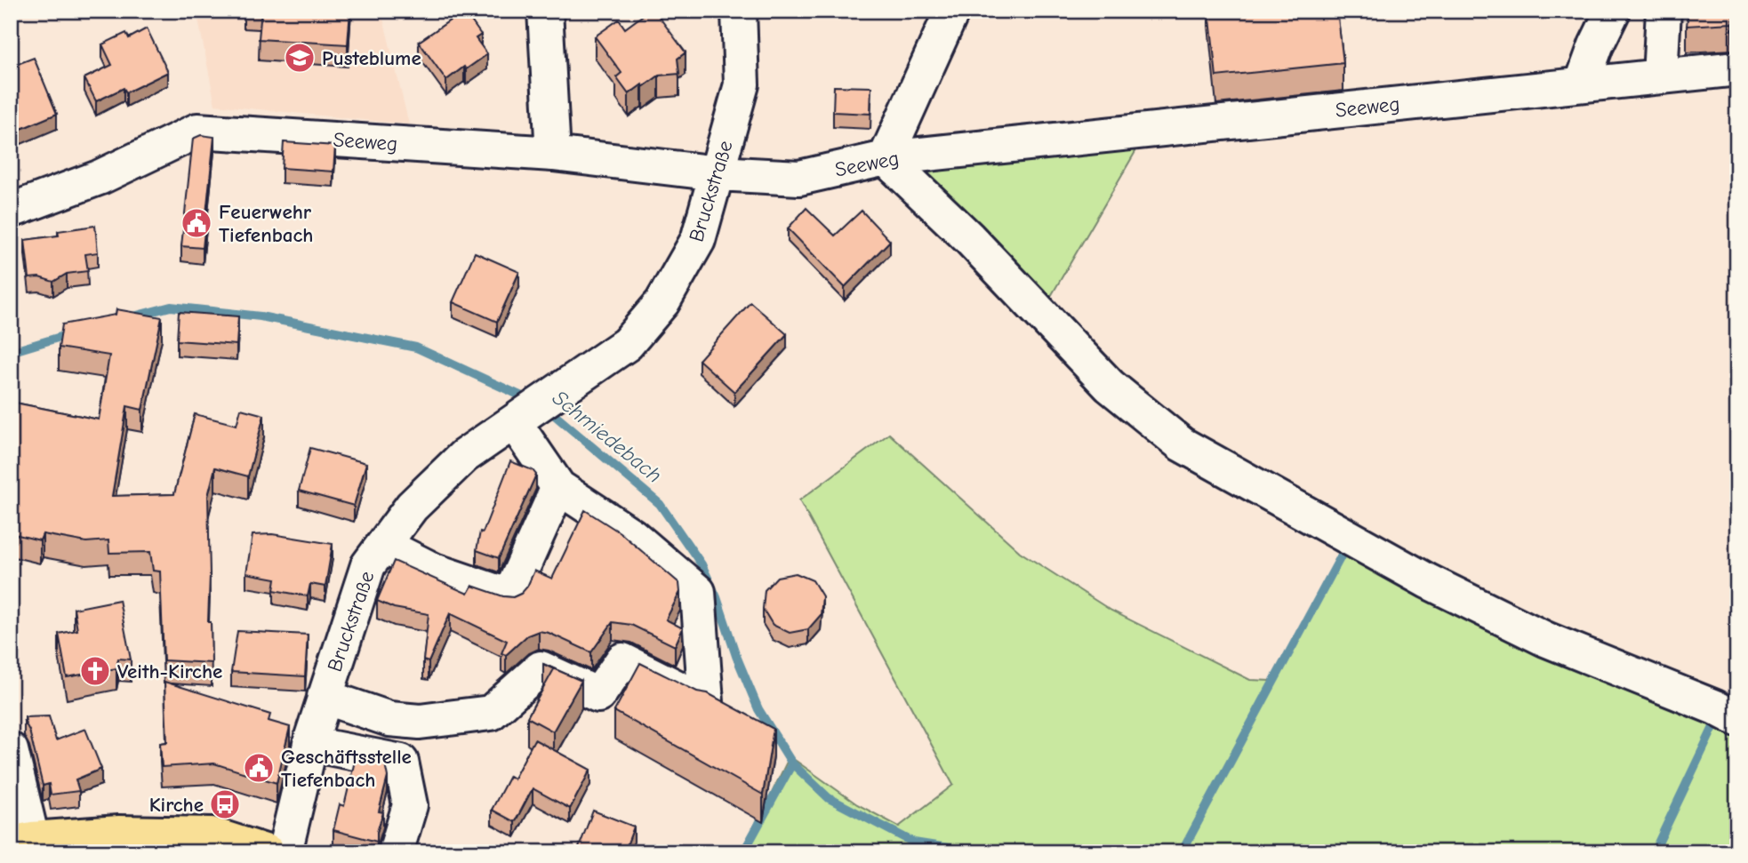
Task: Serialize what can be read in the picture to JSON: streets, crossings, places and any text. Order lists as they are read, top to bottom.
{
  "streets": {
    "street": ["Seeweg", "Bruckstraße"]
  },
  "crossings": [
    ["Seeweg", "Bruckstraße"]
  ],
  "water": ["Schmiedebach"],
  "places": {
    "school or university": ["Pusteblume"],
    "public building": ["Feuerwehr Tiefenbach", "Geschäftsstelle Tiefenbach"],
    "church": ["Veith-Kirche"],
    "bus stop": ["Kirche"]
  }
}
